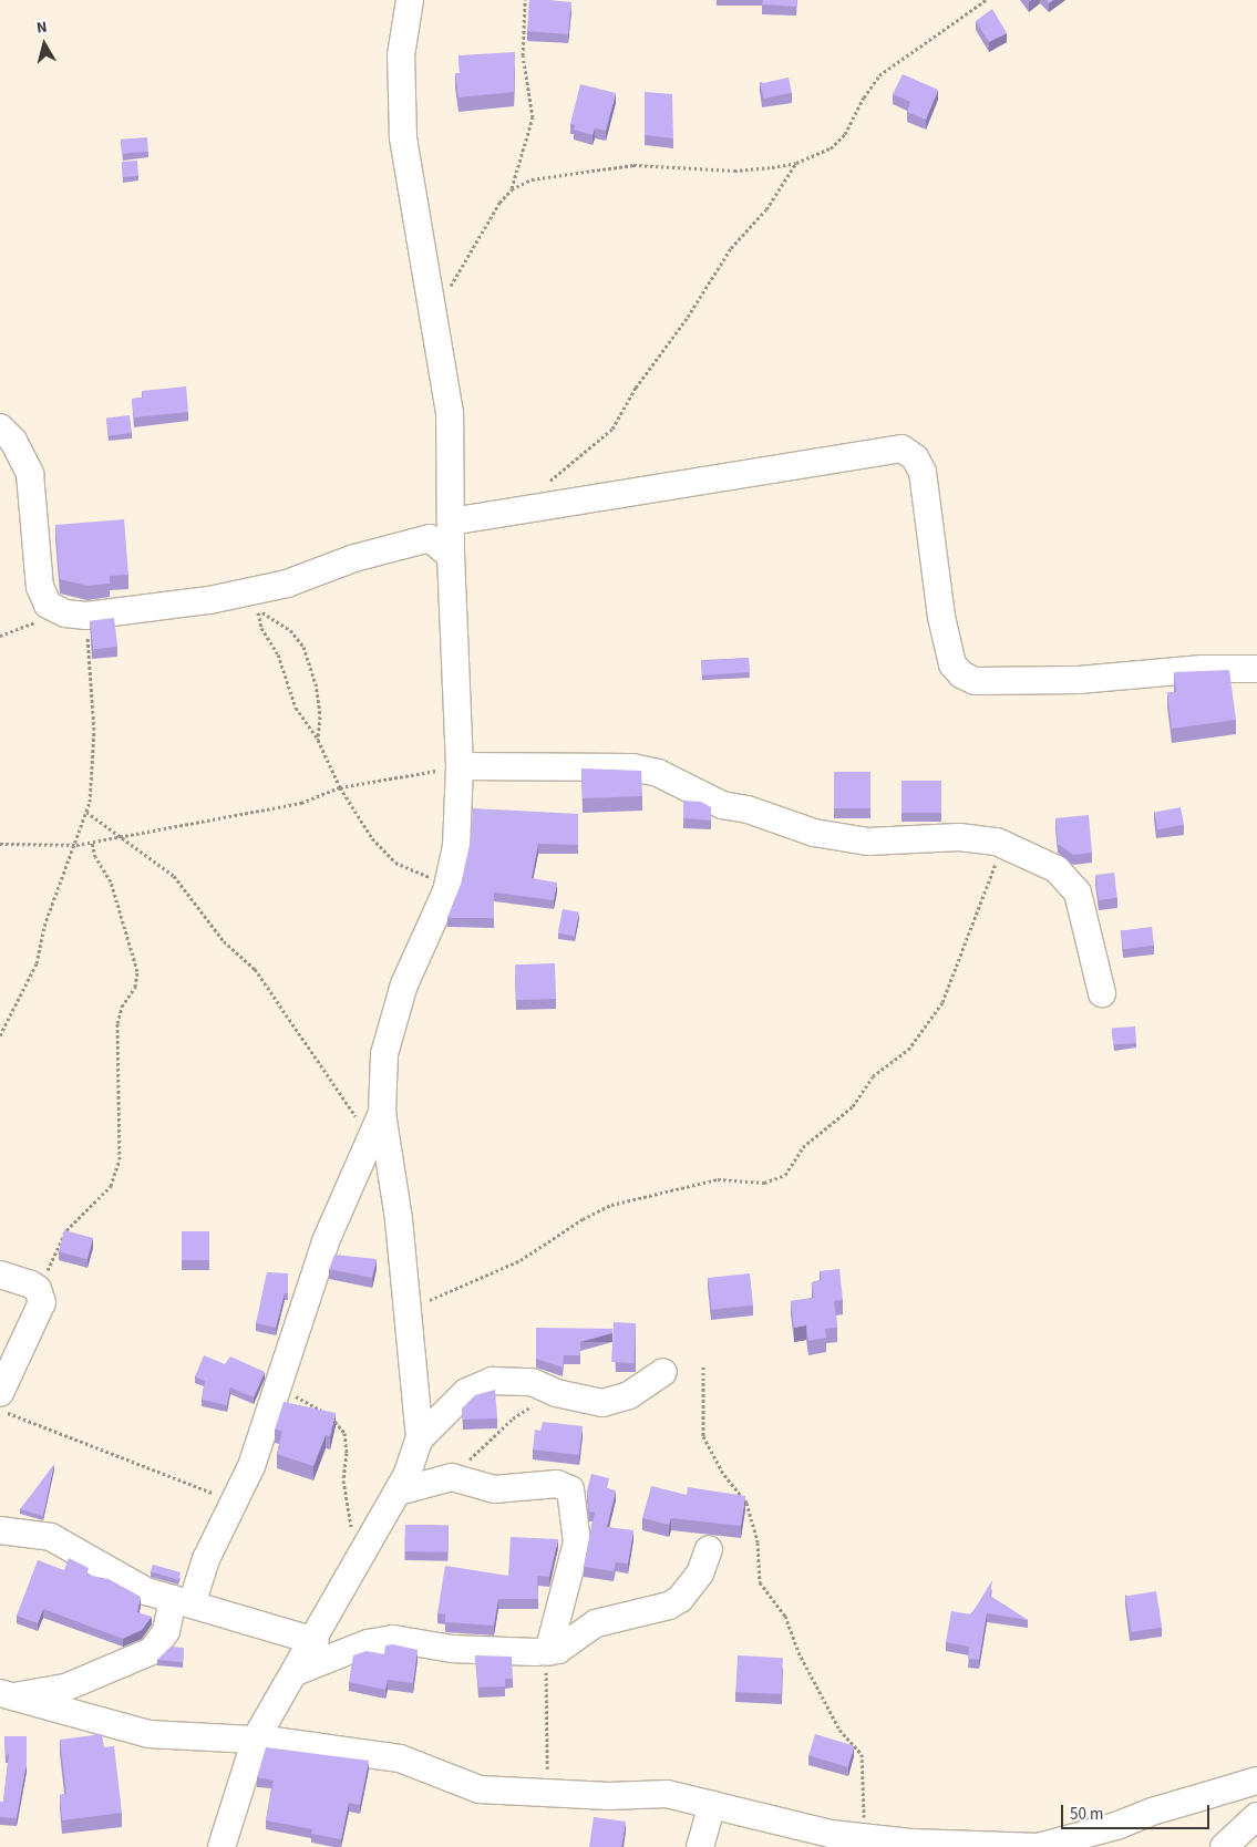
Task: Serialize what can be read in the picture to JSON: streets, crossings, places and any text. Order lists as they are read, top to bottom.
{
  "scale_bar": "50 m",
  "north": "top"
}
